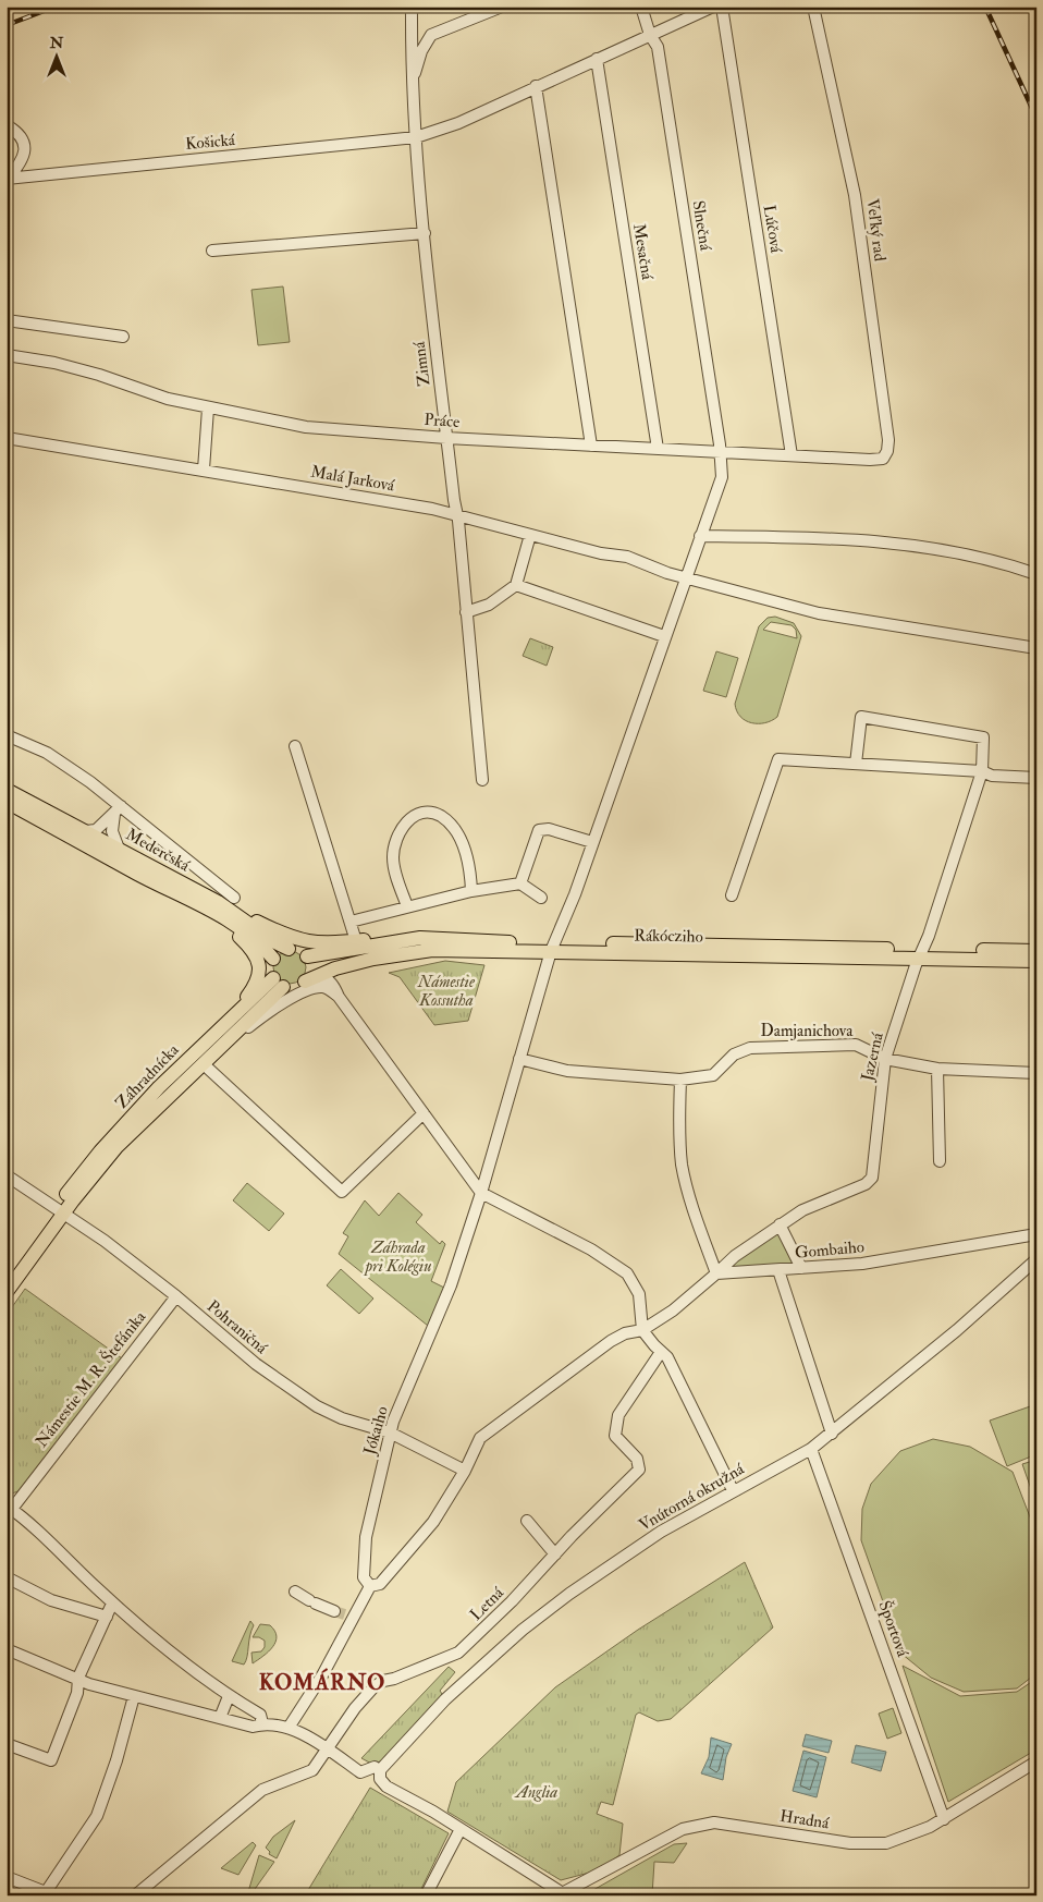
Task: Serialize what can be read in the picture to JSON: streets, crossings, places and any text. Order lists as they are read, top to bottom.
{
  "streets": {
    "main road": ["Mederčská", "Rákócziho", "Záhradnícka"],
    "street": [
      "Košická",
      "Slnečná",
      "Lúčová",
      "Veľký rad",
      "Mesačná",
      "Zimná",
      "Práce",
      "Malá Jarková",
      "Damjanichova",
      "Jazerná",
      "Gombaiho",
      "Pohraničná",
      "Námestie M. R. Štefánika",
      "Jókaiho",
      "Vnútorná okružná",
      "Letná",
      "Športová",
      "Hradná"
    ]
  },
  "crossings": [
    ["Košická", "Slnečná"],
    ["Košická", "Mesačná"],
    ["Košická", "Zimná"],
    ["Slnečná", "Práce"],
    ["Slnečná", "Malá Jarková"],
    ["Slnečná", "Rákócziho"],
    ["Lúčová", "Práce"],
    ["Veľký rad", "Práce"],
    ["Mesačná", "Práce"],
    ["Zimná", "Práce"],
    ["Zimná", "Malá Jarková"],
    ["Mederčská", "Rákócziho"],
    ["Mederčská", "Záhradnícka"],
    ["Rákócziho", "Jazerná"],
    ["Rákócziho", "Záhradnícka"],
    ["Damjanichova", "Jazerná"],
    ["Jazerná", "Gombaiho"],
    ["Záhradnícka", "Pohraničná"],
    ["Pohraničná", "Námestie M. R. Štefánika"],
    ["Pohraničná", "Jókaiho"],
    ["Vnútorná okružná", "Športová"],
    ["Vnútorná okružná", "Hradná"],
    ["Letná", "Hradná"],
    ["Športová", "Hradná"]
  ],
  "districts": ["KOMÁRNO"],
  "parks": ["Námestie Kossutha", "Záhrada pri Kolégiu", "Anglia"],
  "north": "top"
}
